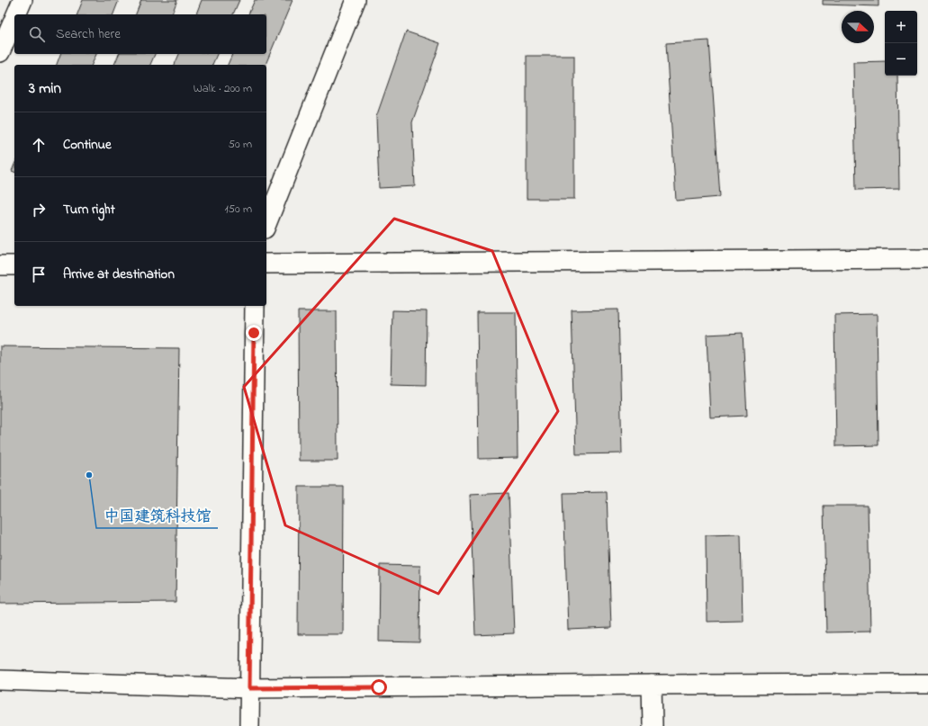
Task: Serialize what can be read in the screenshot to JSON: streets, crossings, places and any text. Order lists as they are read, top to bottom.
{
  "places": ["中国建筑科技馆"],
  "north": "right",
  "page": {
    "map_buttons": ["+", "−"],
    "search": "Search here",
    "heading": ["3 min", "Walk · 200 m"],
    "list": [
      ["Continue", "50 m"],
      ["Turn right", "150 m"],
      "Arrive at destination"
    ]
  }
}
